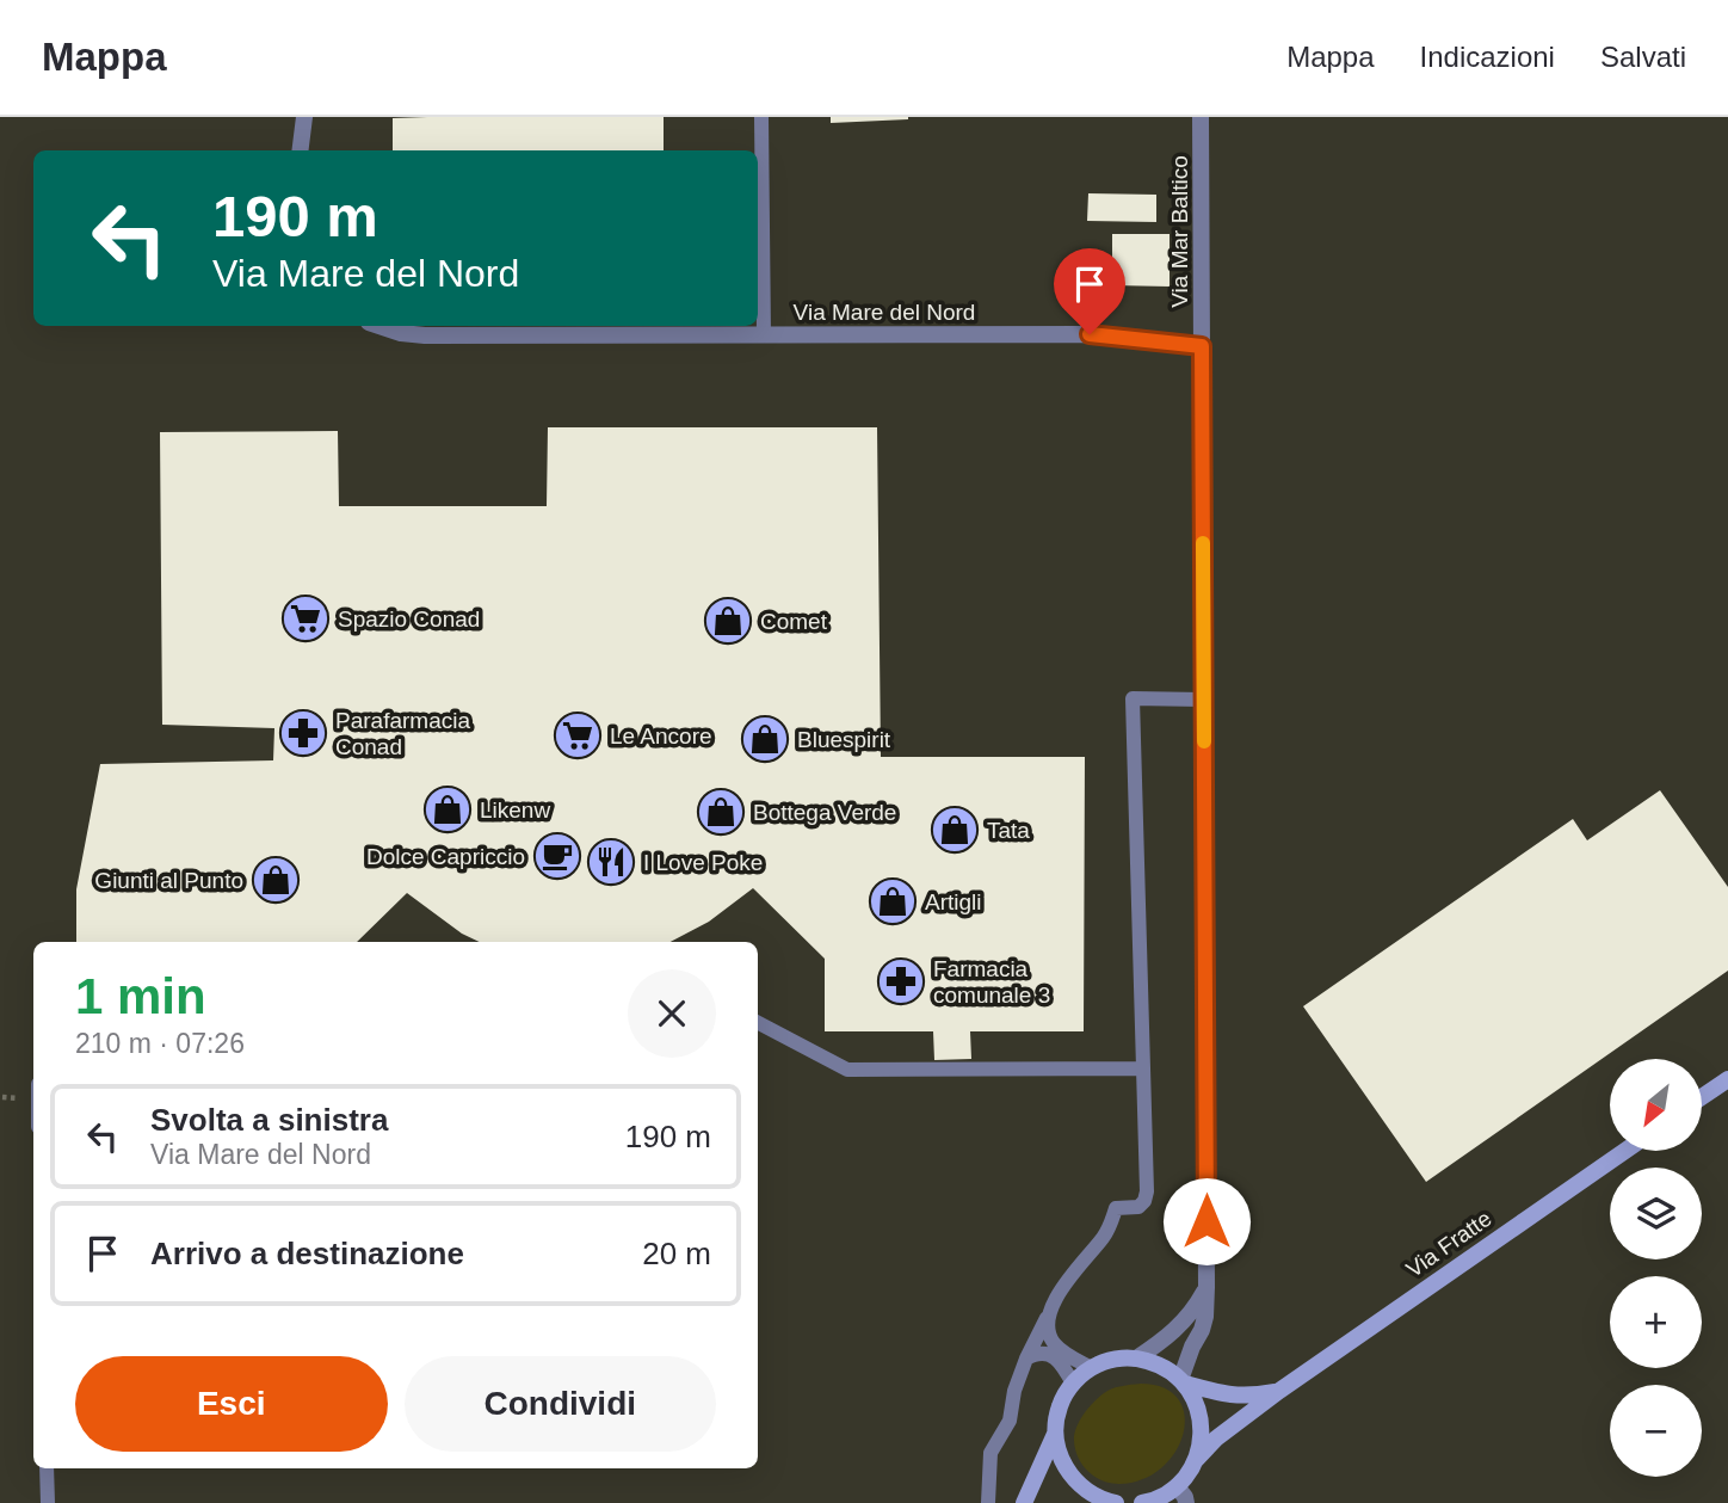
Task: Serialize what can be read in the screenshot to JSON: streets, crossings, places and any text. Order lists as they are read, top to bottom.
{
  "streets": {
    "main road": ["Via Fratte"],
    "street": ["Via Mar Baltico", "Via Mare del Nord"]
  },
  "crossings": [
    ["Via Mar Baltico", "Via Mare del Nord"],
    ["Via Mar Baltico", "Via Fratte"]
  ],
  "places": {
    "supermarket": ["Spazio Conad", "Le Ancore"],
    "shop": [
      "Comet",
      "Bluespirit",
      "Likenw",
      "Bottega Verde",
      "Tata",
      "Giunti al Punto",
      "Artigli"
    ],
    "pharmacy": ["Parafarmacia Conad", "Farmacia comunale 3"],
    "cafe": ["Dolce Capriccio"],
    "restaurant": ["I Love Poke"]
  },
  "north": "bottom left",
  "page": {
    "header": "Mappa",
    "nav": ["Mappa", "Indicazioni", "Salvati"],
    "turn": ["190 m", "Via Mare del Nord"],
    "heading": ["1 min", "210 m · 07:26"],
    "map_buttons": ["+", "−"],
    "list": [
      {
        "name": "Svolta a sinistra",
        "note": "Via Mare del Nord",
        "value": "190 m"
      },
      {
        "name": "Arrivo a destinazione",
        "value": "20 m"
      }
    ],
    "buttons": ["Esci", "Condividi"]
  }
}
